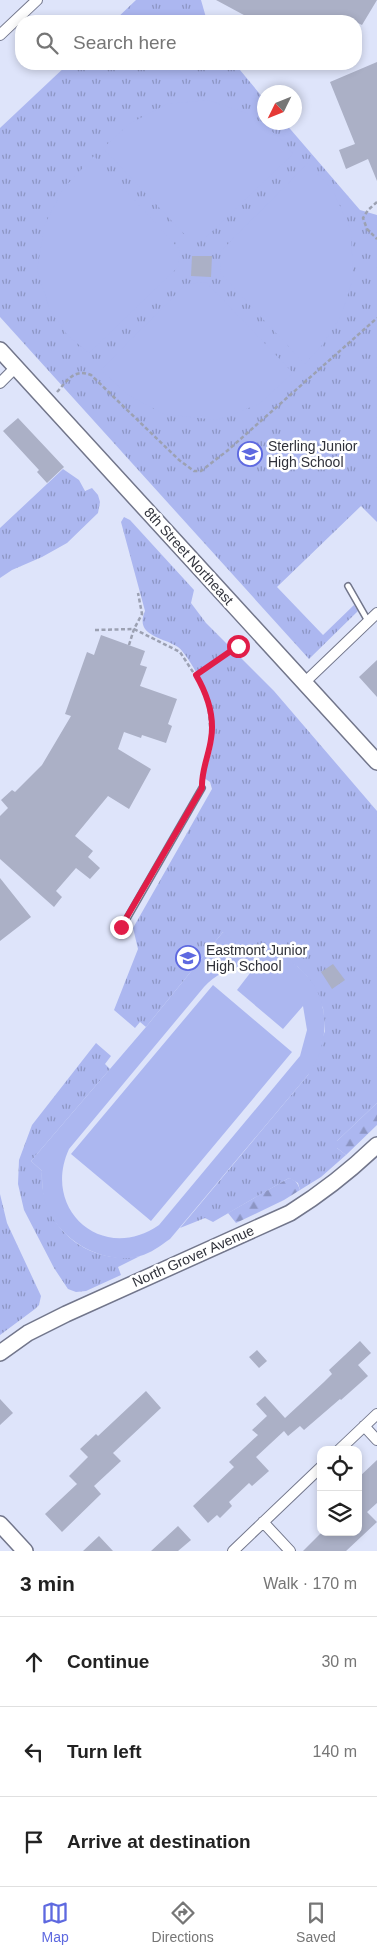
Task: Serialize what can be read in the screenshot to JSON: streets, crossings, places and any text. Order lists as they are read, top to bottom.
{
  "streets": {
    "street": ["8th Street Northeast", "North Grover Avenue"]
  },
  "places": {
    "school or university": ["Sterling Junior High School", "Eastmont Junior High School"]
  },
  "north": "bottom left",
  "page": {
    "search": "Search here",
    "heading": ["3 min", "Walk · 170 m"],
    "list": [
      ["Continue", "30 m"],
      ["Turn left", "140 m"],
      "Arrive at destination"
    ],
    "nav": ["Map", "Directions", "Saved"]
  }
}
